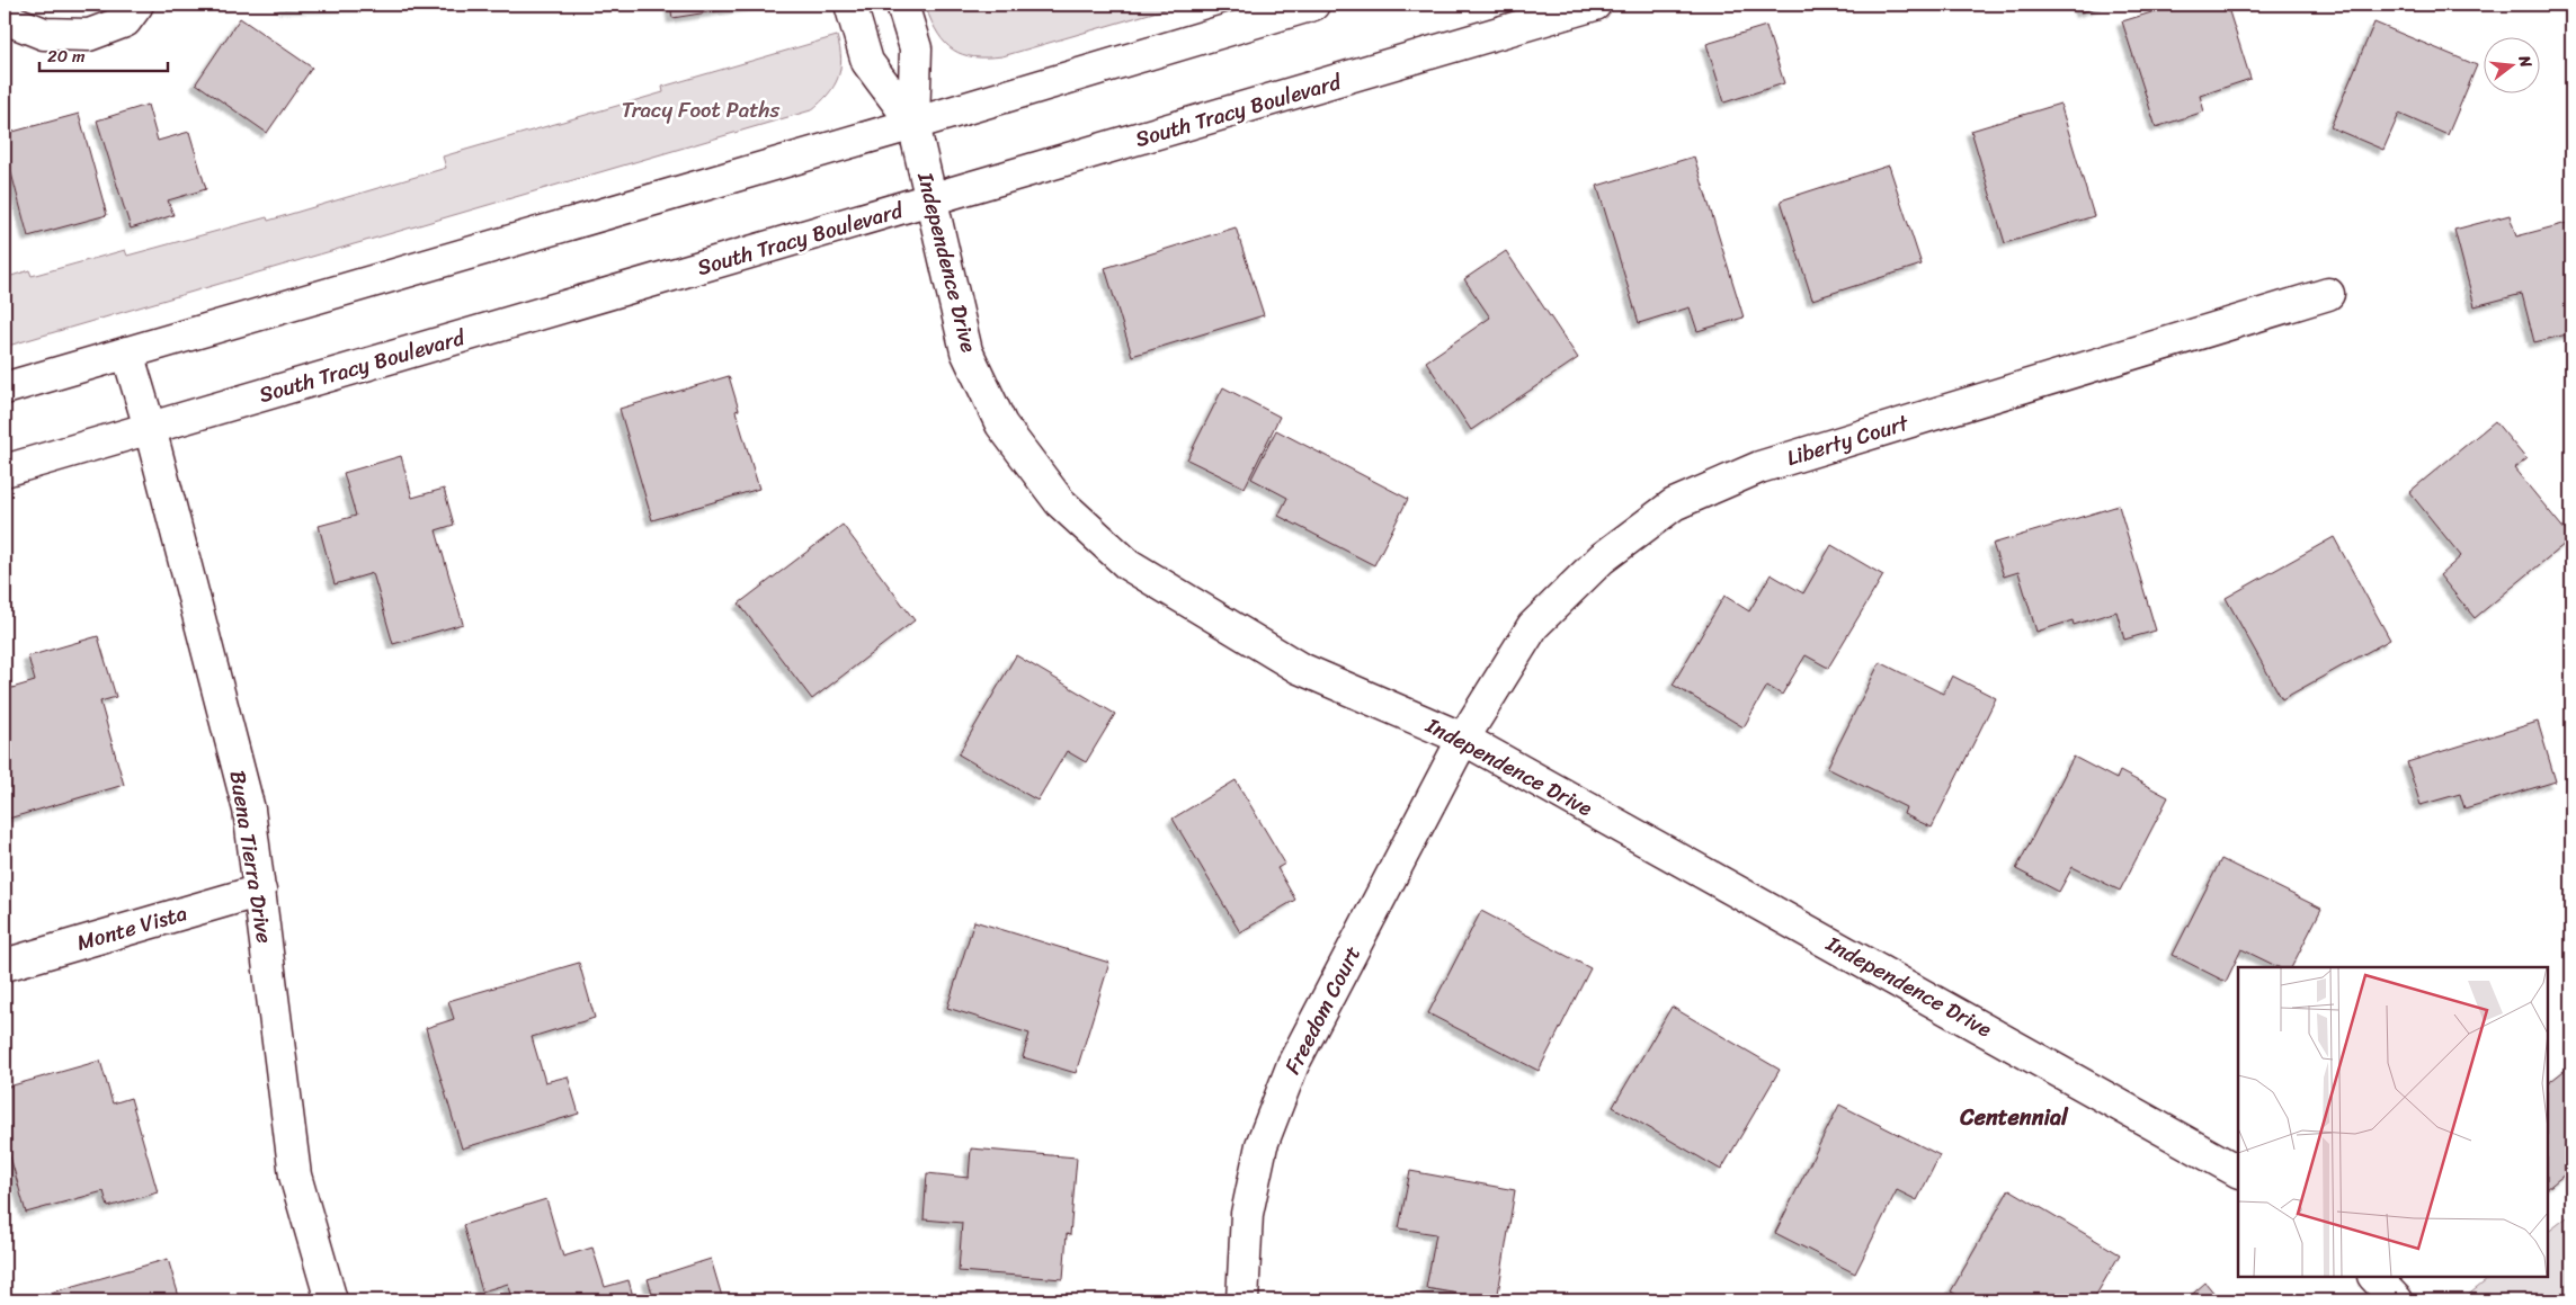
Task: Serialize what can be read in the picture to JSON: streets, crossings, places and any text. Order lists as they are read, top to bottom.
{
  "streets": {
    "street": [
      "South Tracy Boulevard",
      "Independence Drive",
      "Liberty Court",
      "Buena Tierra Drive",
      "Monte Vista",
      "Freedom Court"
    ]
  },
  "crossings": [
    ["South Tracy Boulevard", "Independence Drive"],
    ["South Tracy Boulevard", "Buena Tierra Drive"],
    ["Independence Drive", "Liberty Court"],
    ["Independence Drive", "Freedom Court"],
    ["Liberty Court", "Freedom Court"],
    ["Buena Tierra Drive", "Monte Vista"]
  ],
  "districts": ["Centennial"],
  "parks": ["Tracy Foot Paths"],
  "scale_bar": "20 m",
  "north": "right"
}
